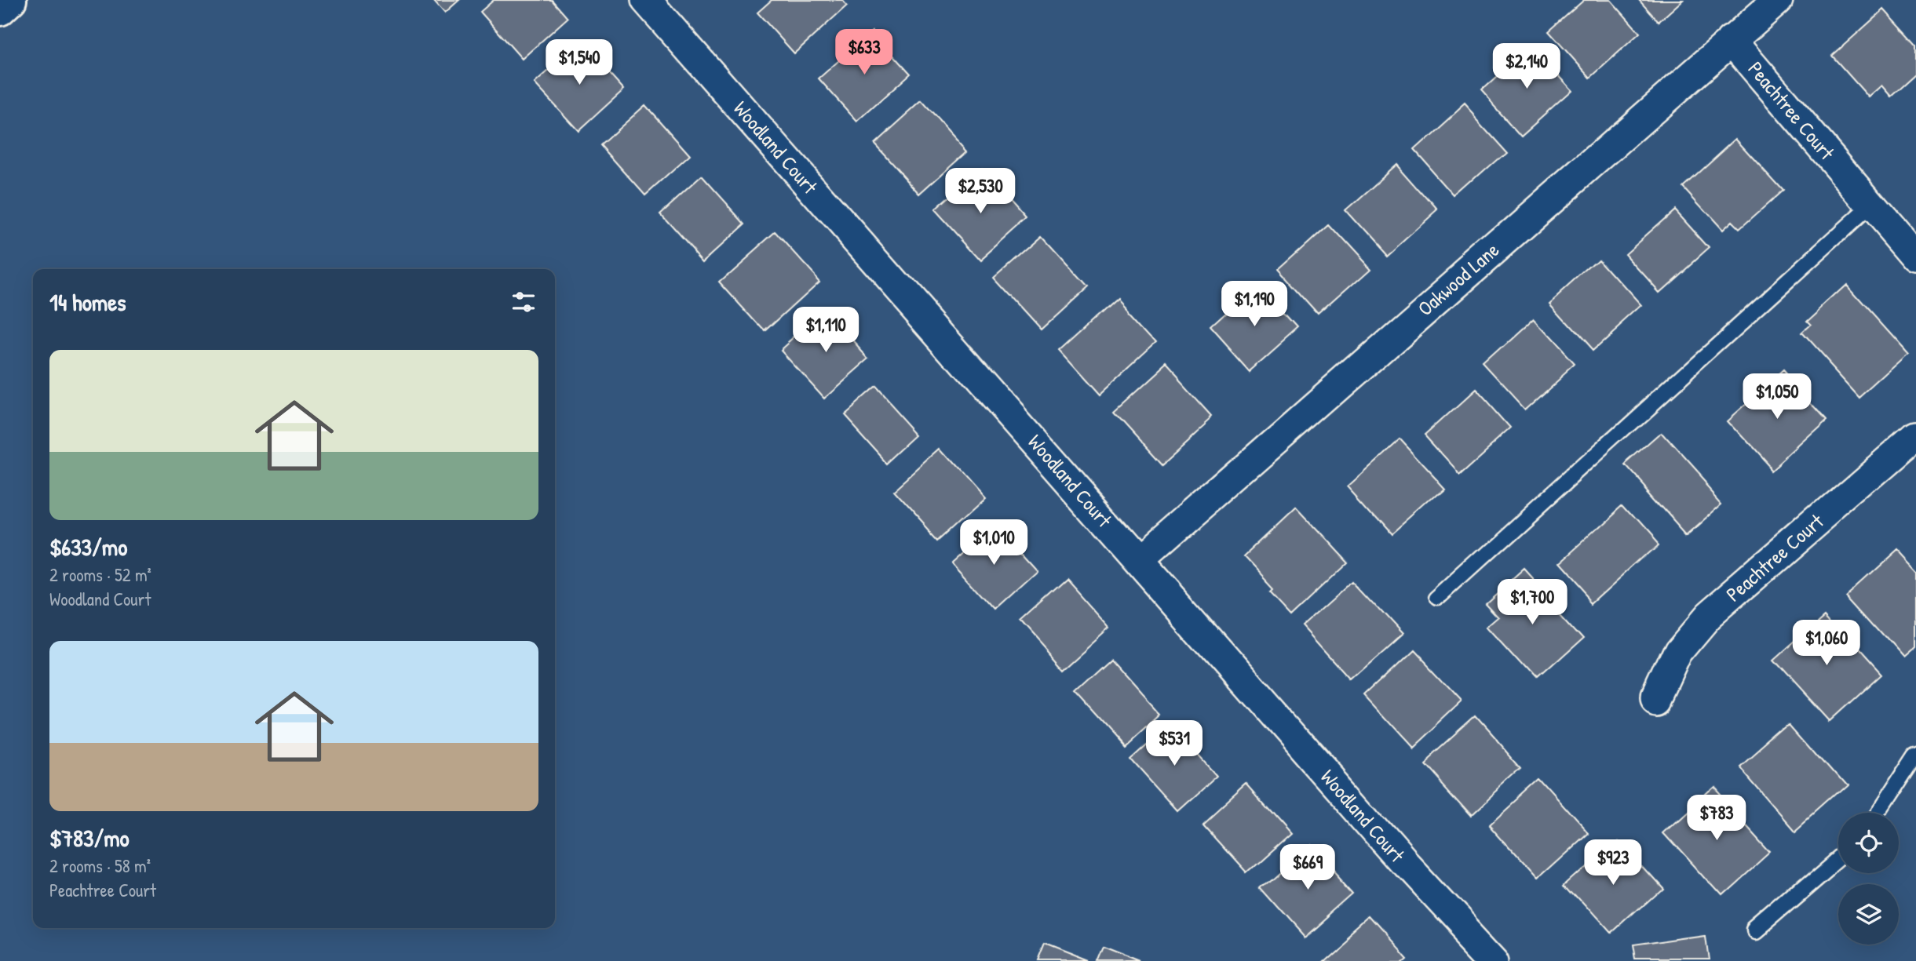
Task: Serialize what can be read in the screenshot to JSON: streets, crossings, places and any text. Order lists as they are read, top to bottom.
{
  "streets": {
    "street": ["Peachtree Court", "Woodland Court", "Oakwood Lane"]
  },
  "crossings": [
    ["Peachtree Court", "Oakwood Lane"],
    ["Woodland Court", "Oakwood Lane"]
  ],
  "page": {
    "price": [
      "$633",
      "$1,540",
      "$2,140",
      "$2,530",
      "$1,190",
      "$1,110",
      "$1,050",
      "$1,010",
      "$1,700",
      "$1,060",
      "$531",
      "$783",
      "$923",
      "$669"
    ],
    "heading": "14 homes",
    "list": [
      {
        "name": "$633/mo",
        "note": "2 rooms · 52 m² · Woodland Court"
      },
      {
        "name": "$783/mo",
        "note": "2 rooms · 58 m² · Peachtree Court"
      }
    ]
  }
}
